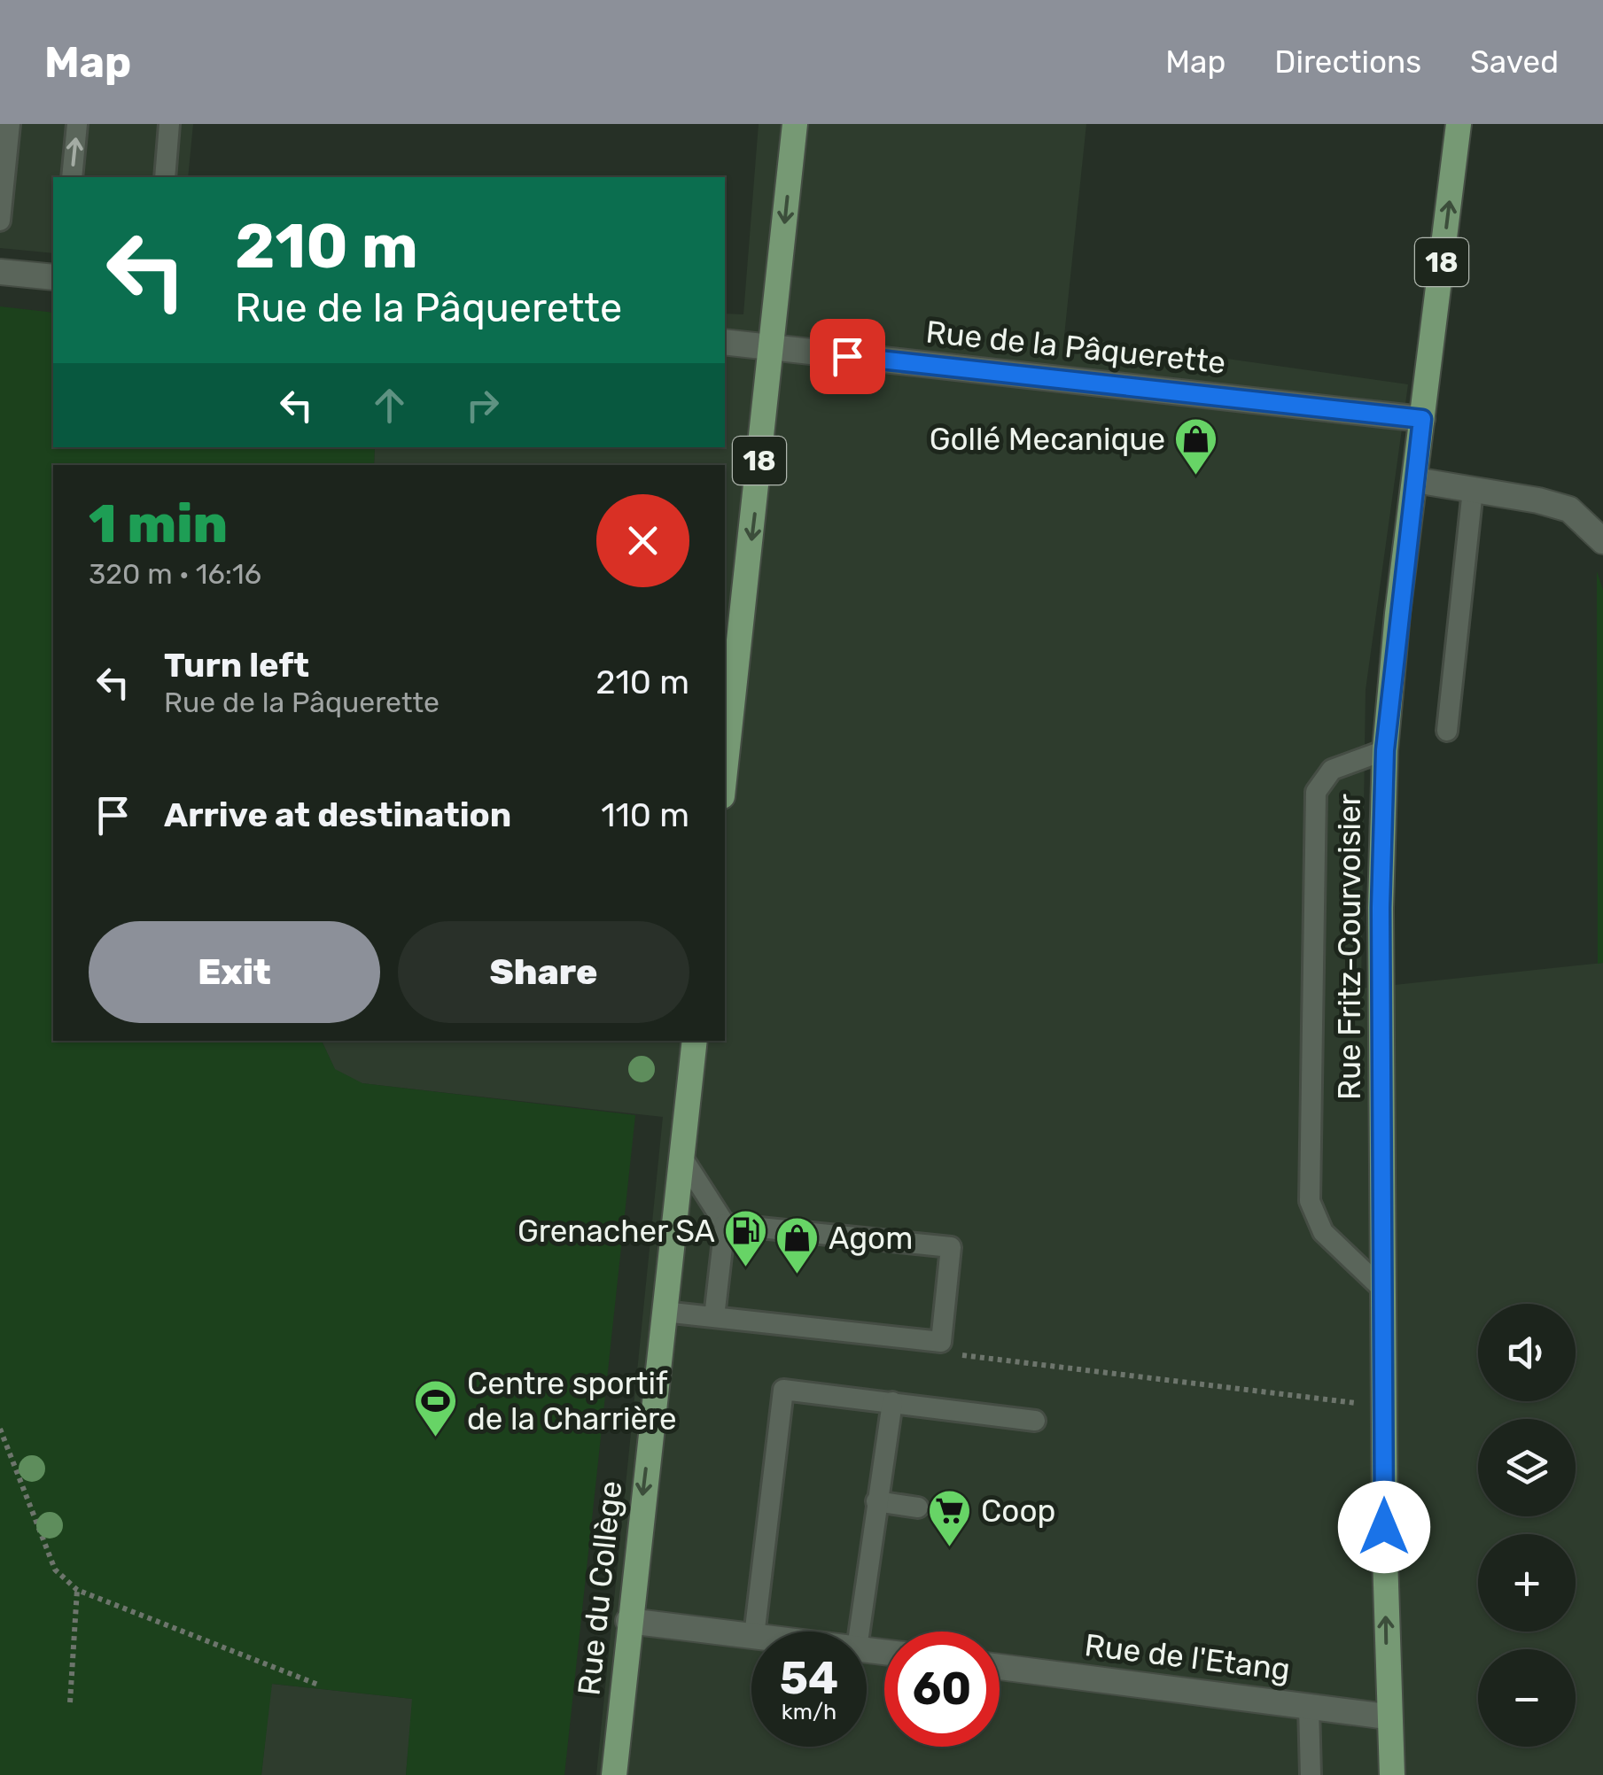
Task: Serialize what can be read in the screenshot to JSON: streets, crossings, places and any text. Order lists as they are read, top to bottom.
{
  "streets": {
    "main road": ["18", "Rue Fritz-Courvoisier", "Rue du Collège"],
    "street": ["Rue de la Pâquerette", "Rue de l'Etang"]
  },
  "crossings": [
    ["18", "Rue de la Pâquerette"],
    ["Rue de la Pâquerette", "Rue Fritz-Courvoisier"],
    ["Rue Fritz-Courvoisier", "Rue de l'Etang"]
  ],
  "one_way": ["Rue Fritz-Courvoisier", "Rue du Collège"],
  "places": {
    "shop": ["Gollé Mecanique", "Agom"],
    "fuel station": ["Grenacher SA"],
    "sports": ["Centre sportif de la Charrière"],
    "supermarket": ["Coop"]
  },
  "page": {
    "header": "Map",
    "nav": ["Map", "Directions", "Saved"],
    "turn": ["210 m", "Rue de la Pâquerette"],
    "heading": ["1 min", "320 m · 16:16"],
    "list": [
      {
        "name": "Turn left",
        "note": "Rue de la Pâquerette",
        "value": "210 m"
      },
      {
        "name": "Arrive at destination",
        "value": "110 m"
      }
    ],
    "buttons": ["Exit", "Share"],
    "map_buttons": ["+", "−"],
    "speed": "54 km/h",
    "limit": "60"
  }
}
